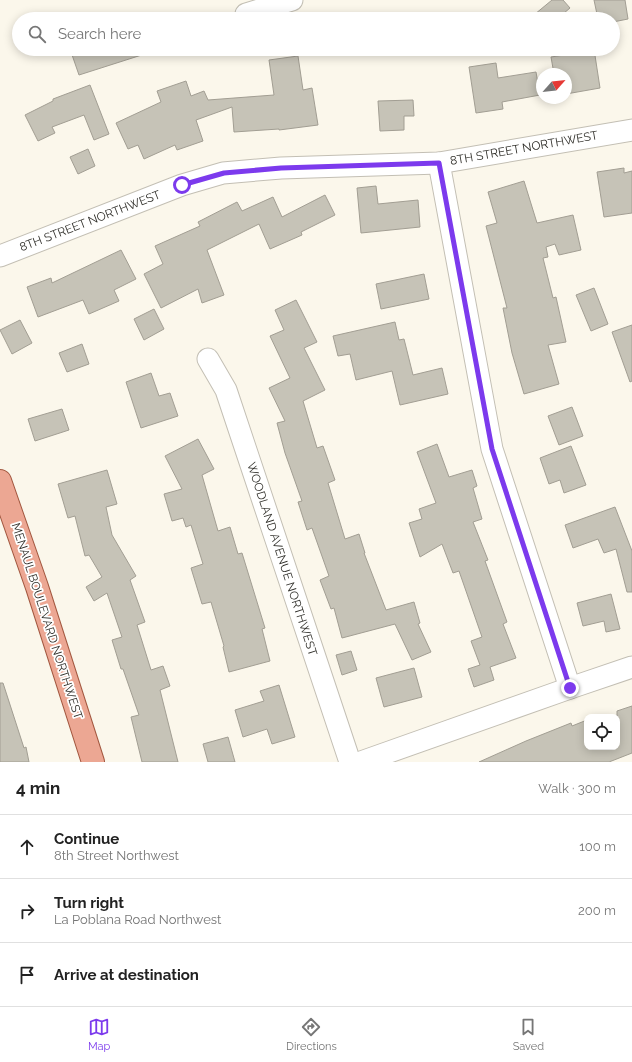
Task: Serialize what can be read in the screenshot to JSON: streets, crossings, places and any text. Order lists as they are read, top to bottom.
{
  "streets": {
    "main road": ["MENAUL BOULEVARD NORTHWEST"],
    "street": ["8TH STREET NORTHWEST", "WOODLAND AVENUE NORTHWEST"]
  },
  "north": "top right",
  "page": {
    "search": "Search here",
    "heading": ["4 min", "Walk · 300 m"],
    "list": [
      ["Continue", "8th Street Northwest", "100 m"],
      ["Turn right", "La Poblana Road Northwest", "200 m"],
      "Arrive at destination"
    ],
    "nav": ["Map", "Directions", "Saved"]
  }
}
